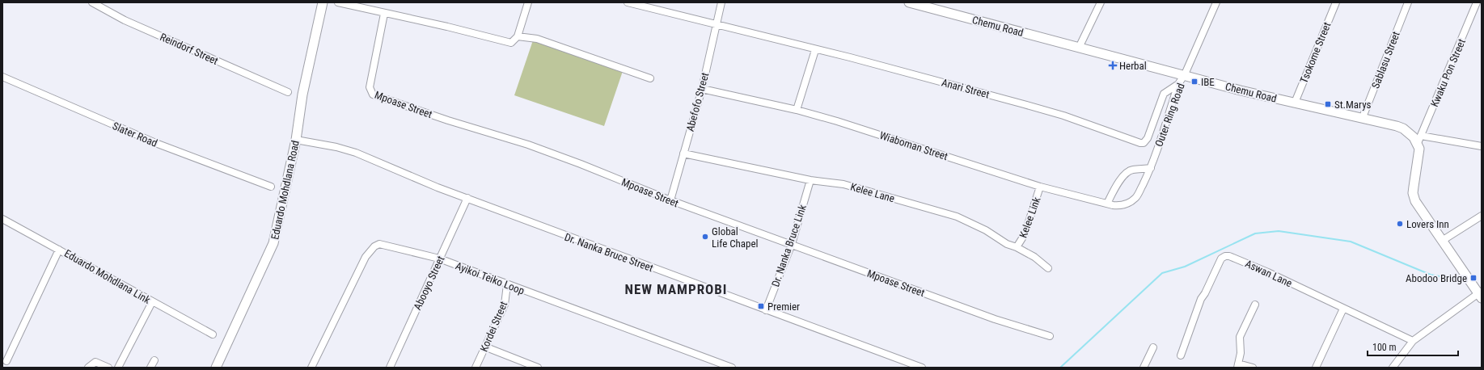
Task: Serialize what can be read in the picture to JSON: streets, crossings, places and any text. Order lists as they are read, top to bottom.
{
  "streets": {
    "street": [
      "Chemu Road",
      "Reindorf Street",
      "Tsokome Street",
      "Sablasu Street",
      "Kwaku Pon Street",
      "Anari Street",
      "Abefofo Street",
      "Mpoase Street",
      "Outer Ring Road",
      "Slater Road",
      "Wiaboman Street",
      "Eduardo Mohdlana Road",
      "Kelee Lane",
      "Kelee Link",
      "Dr. Nanka Bruce Link",
      "Dr. Nanka Bruce Street",
      "Aswan Lane",
      "Eduardo Mohdlana Link",
      "Ayikoi Teiko Loop",
      "Abooyo Street",
      "Kordei Street"
    ]
  },
  "crossings": [
    ["Chemu Road", "Tsokome Street"],
    ["Chemu Road", "Sablasu Street"],
    ["Chemu Road", "Kwaku Pon Street"],
    ["Chemu Road", "Outer Ring Road"],
    ["Anari Street", "Abefofo Street"],
    ["Anari Street", "Outer Ring Road"],
    ["Abefofo Street", "Mpoase Street"],
    ["Abefofo Street", "Wiaboman Street"],
    ["Abefofo Street", "Kelee Lane"],
    ["Mpoase Street", "Dr. Nanka Bruce Link"],
    ["Outer Ring Road", "Wiaboman Street"],
    ["Wiaboman Street", "Kelee Link"],
    ["Eduardo Mohdlana Road", "Dr. Nanka Bruce Street"],
    ["Kelee Lane", "Kelee Link"],
    ["Kelee Lane", "Dr. Nanka Bruce Link"],
    ["Dr. Nanka Bruce Link", "Dr. Nanka Bruce Street"],
    ["Dr. Nanka Bruce Street", "Abooyo Street"],
    ["Ayikoi Teiko Loop", "Abooyo Street"],
    ["Ayikoi Teiko Loop", "Kordei Street"]
  ],
  "districts": ["NEW MAMPROBI"],
  "places": {
    "health": ["Herbal"],
    "transit": [
      "IBE",
      "St.Marys",
      "Abodoo Bridge",
      "Premier"
    ],
    "other": ["Lovers Inn", "Global Life Chapel"]
  },
  "scale_bar": "100 m"
}
